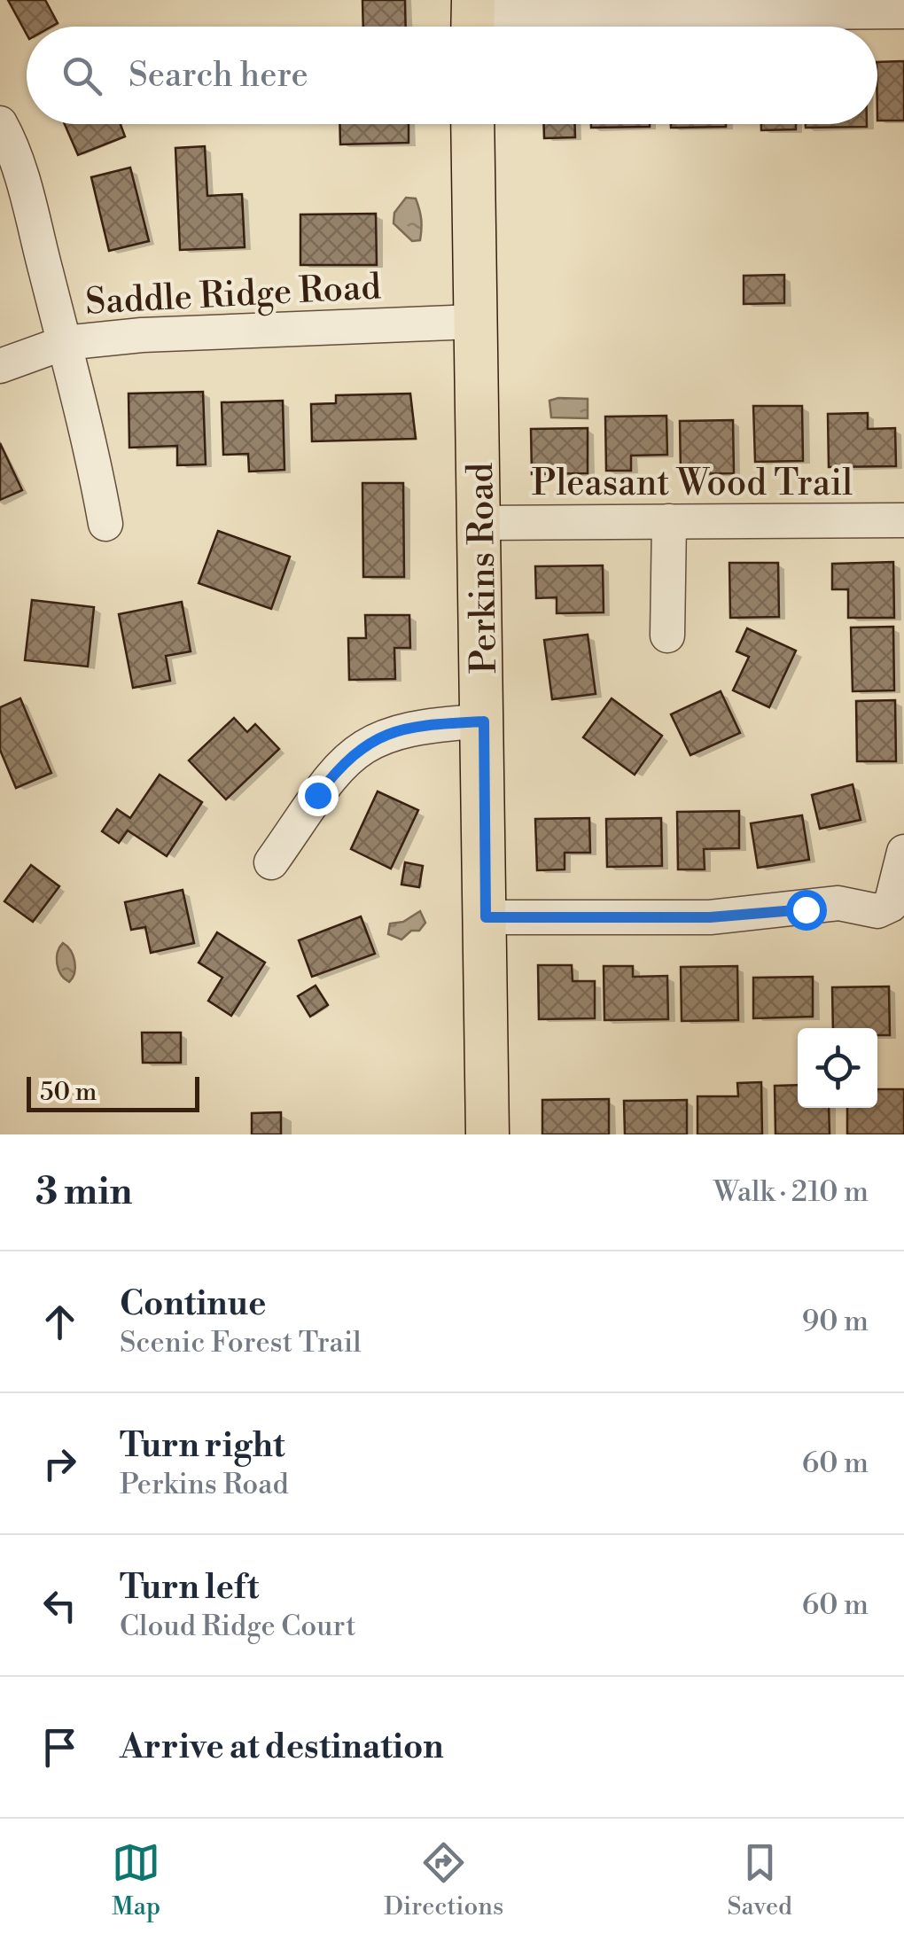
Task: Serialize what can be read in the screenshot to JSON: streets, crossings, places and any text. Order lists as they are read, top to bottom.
{
  "streets": {
    "main road": ["Perkins Road"],
    "street": ["Saddle Ridge Road", "Pleasant Wood Trail"]
  },
  "crossings": [
    ["Saddle Ridge Road", "Perkins Road"],
    ["Pleasant Wood Trail", "Perkins Road"]
  ],
  "scale_bar": "50 m",
  "page": {
    "search": "Search here",
    "scale": "50 m",
    "heading": ["3 min", "Walk · 210 m"],
    "list": [
      ["Continue", "Scenic Forest Trail", "90 m"],
      ["Turn right", "Perkins Road", "60 m"],
      ["Turn left", "Cloud Ridge Court", "60 m"],
      "Arrive at destination"
    ],
    "nav": ["Map", "Directions", "Saved"]
  }
}
